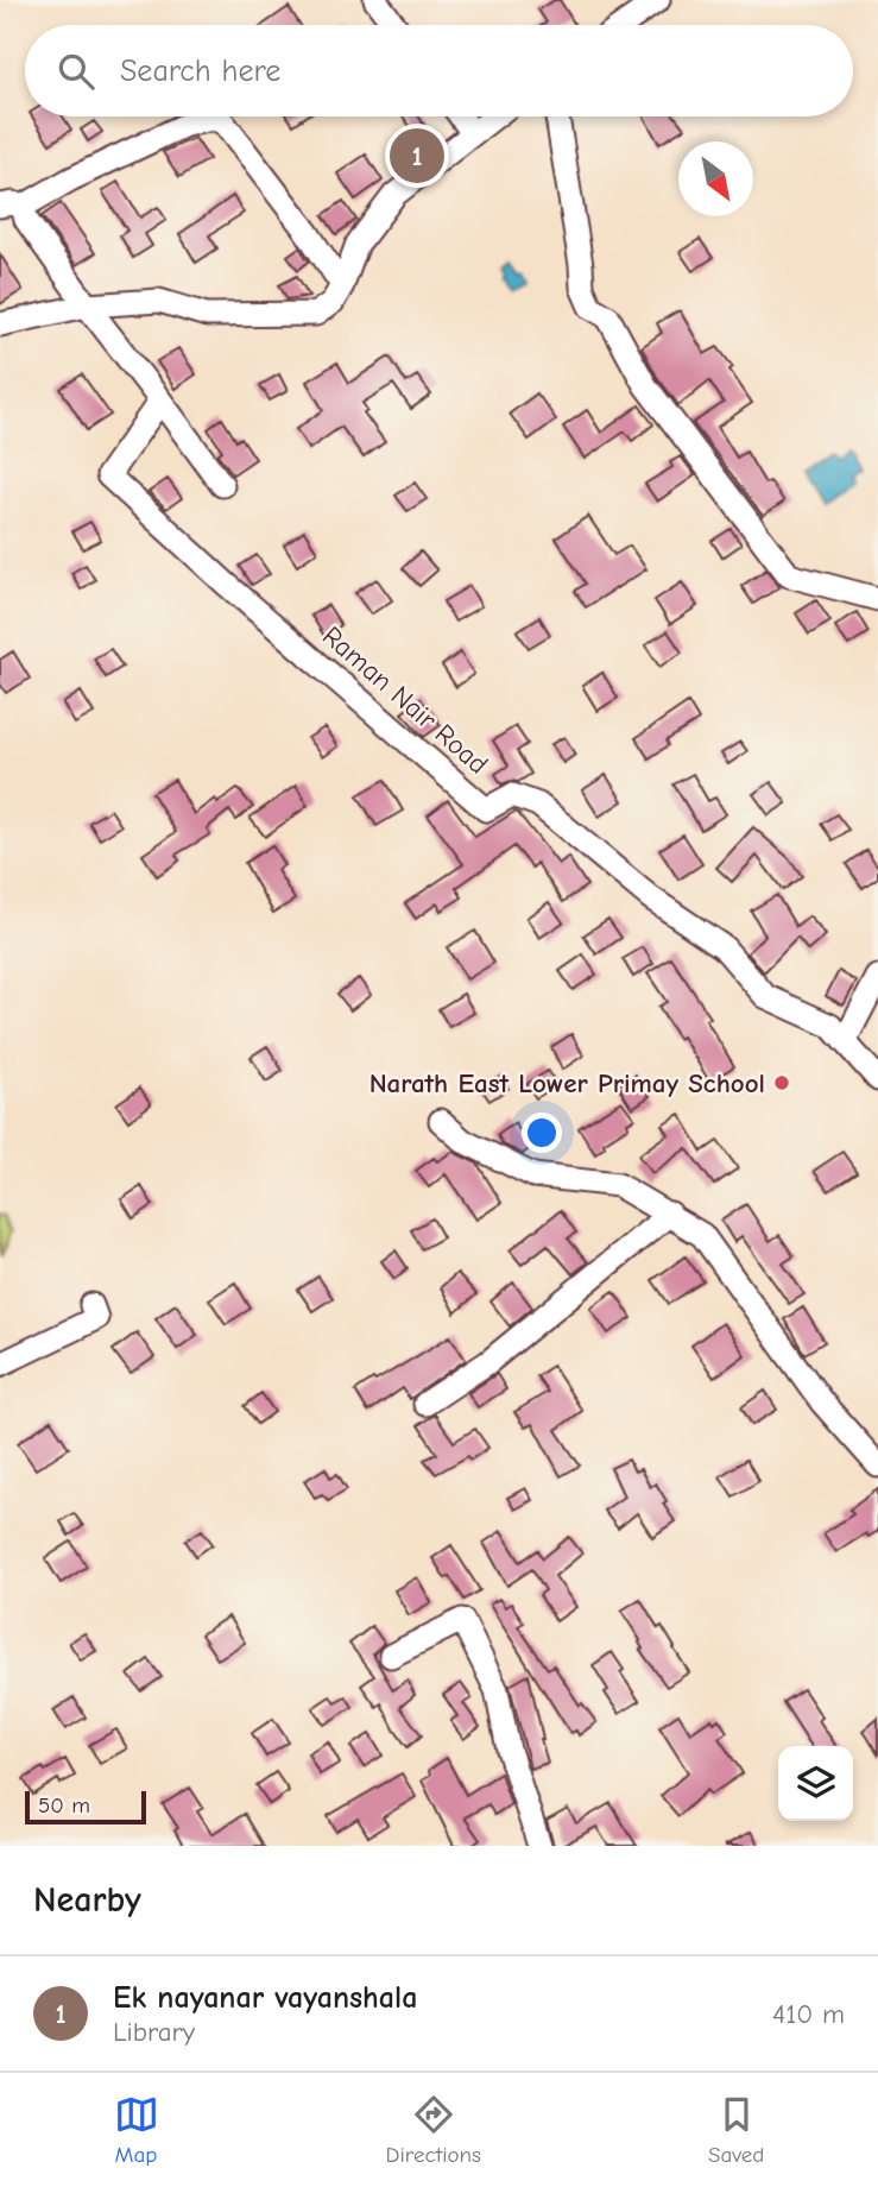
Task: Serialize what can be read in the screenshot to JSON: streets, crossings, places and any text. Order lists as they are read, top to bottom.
{
  "streets": {
    "street": ["Raman Nair Road"]
  },
  "places": ["Narath East Lower Primay School"],
  "scale_bar": "50 m",
  "north": "bottom right",
  "page": {
    "search": "Search here",
    "pins": "1",
    "scale": "50 m",
    "heading": "Nearby",
    "list": [
      {
        "mark": "1",
        "name": "Ek nayanar vayanshala",
        "note": "Library",
        "value": "410 m"
      }
    ],
    "nav": ["Map", "Directions", "Saved"]
  }
}
